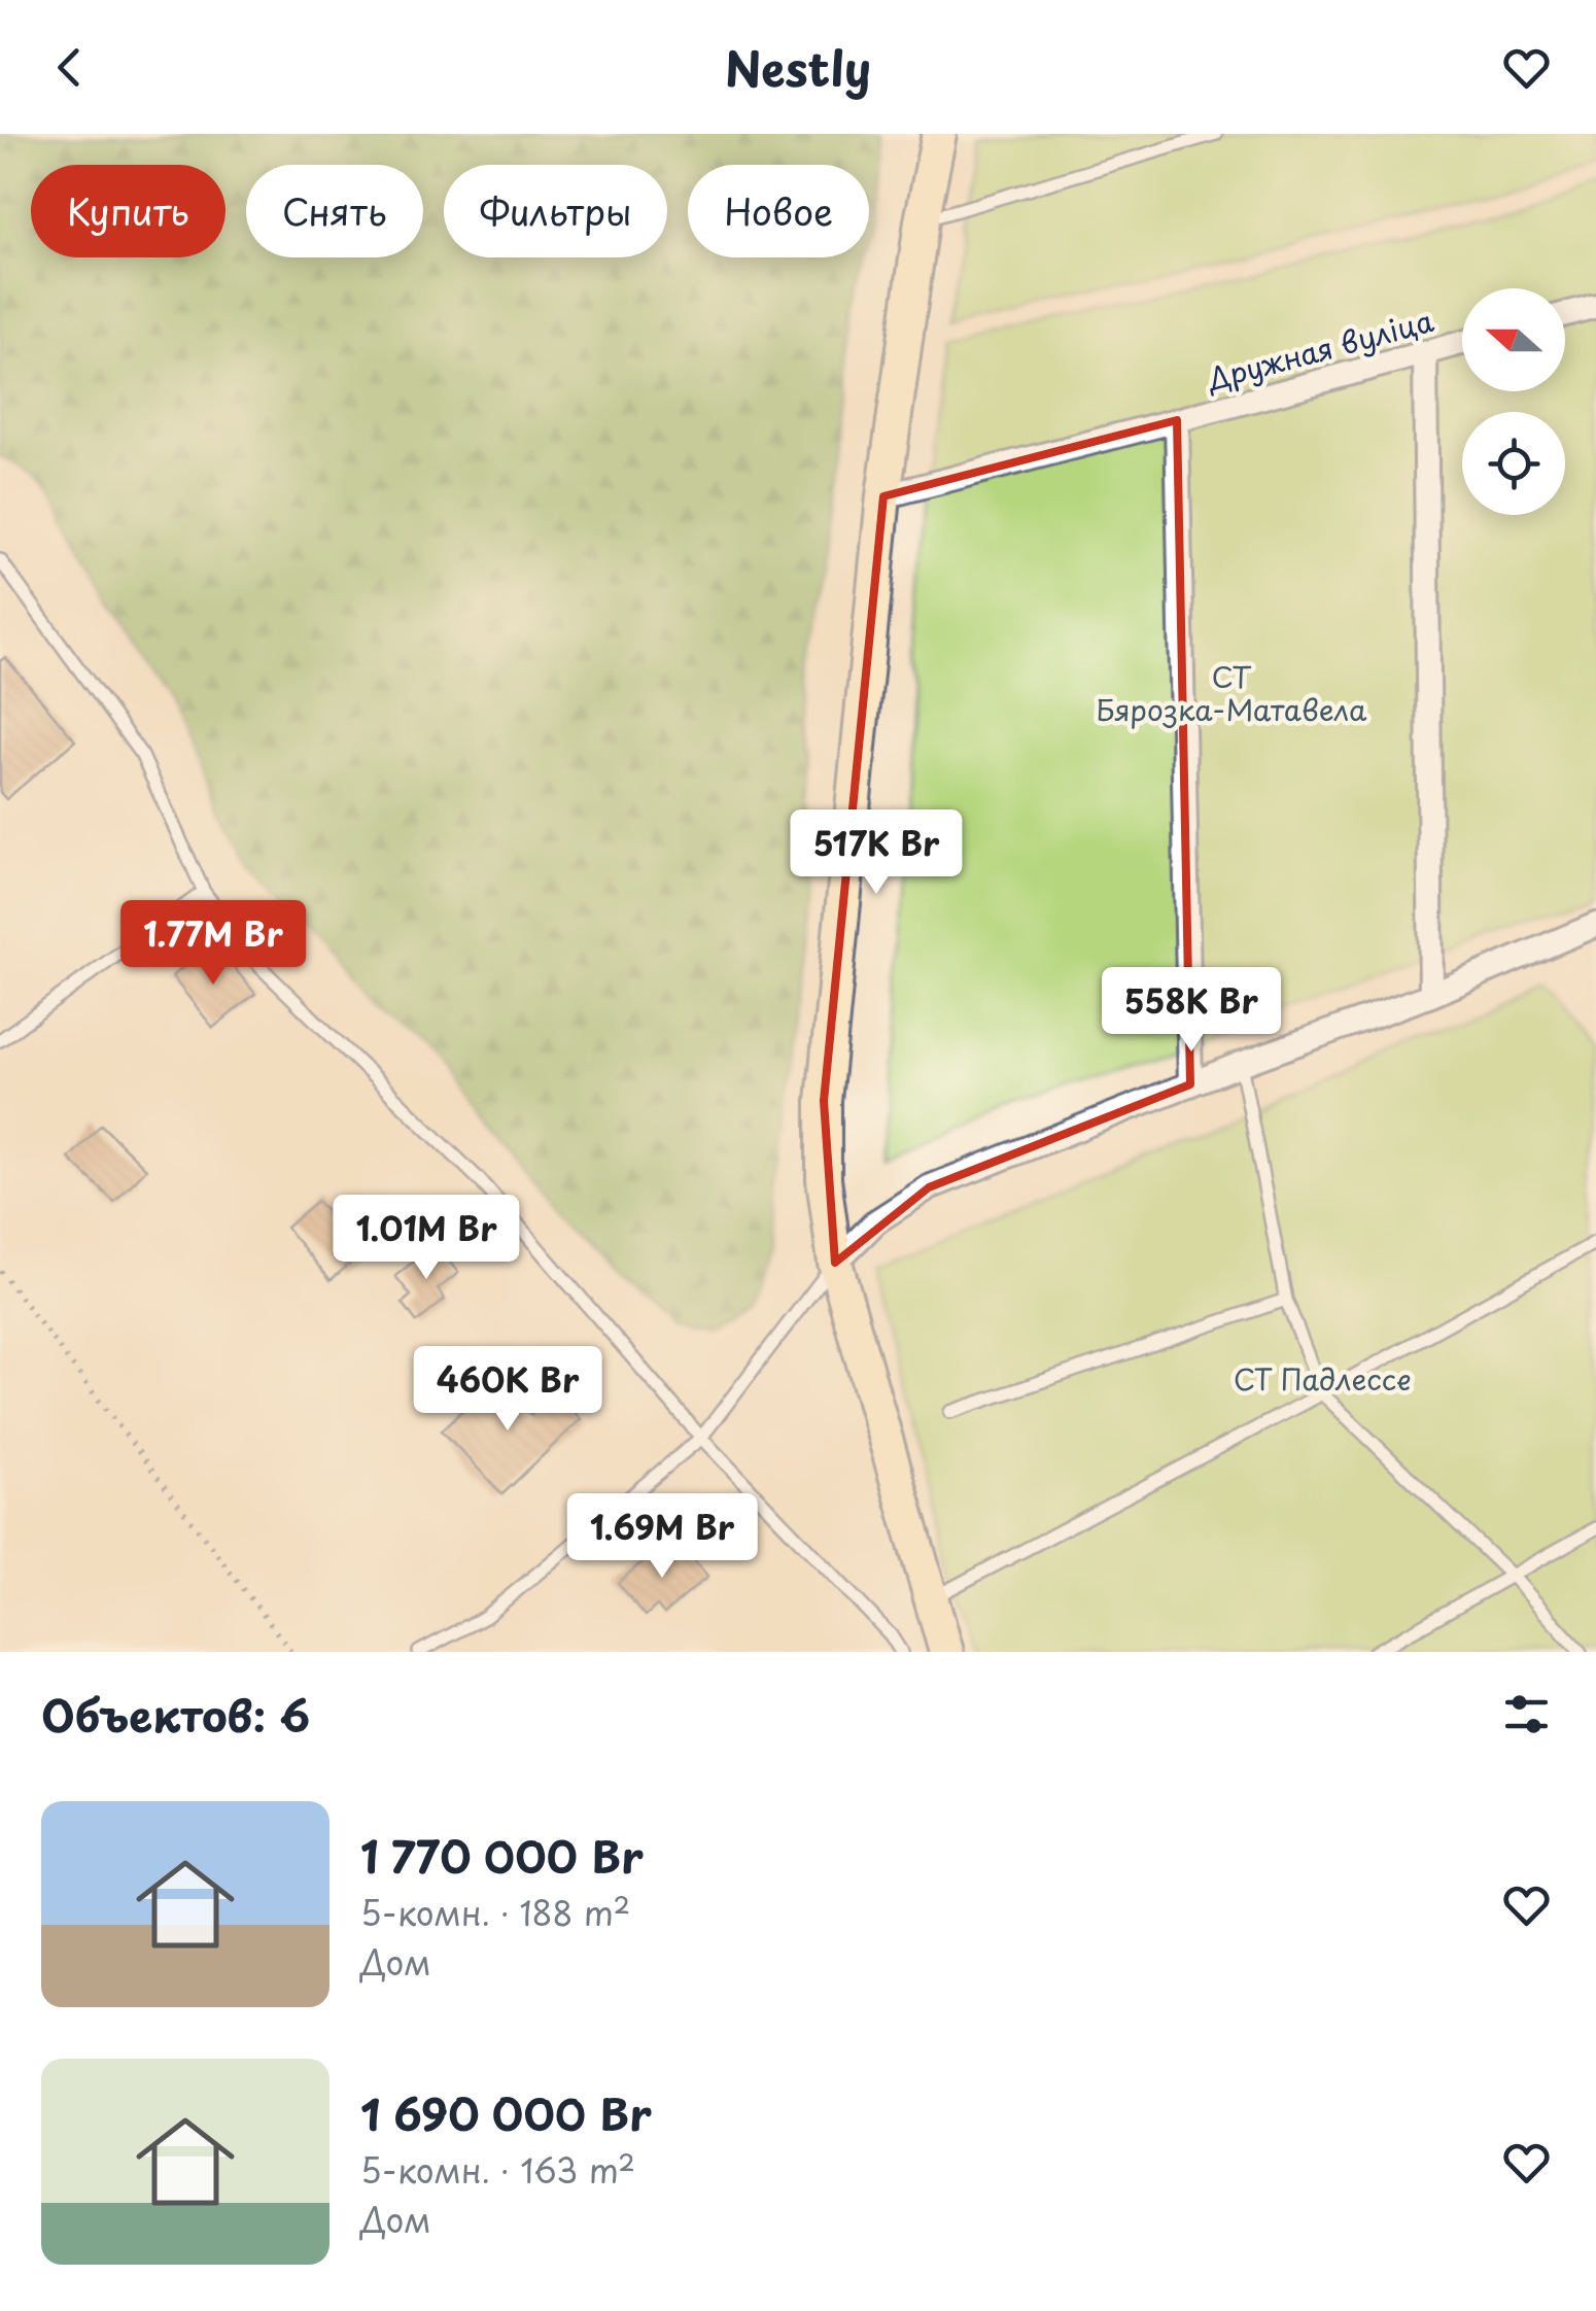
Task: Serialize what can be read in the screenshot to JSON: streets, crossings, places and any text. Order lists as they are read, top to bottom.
{
  "streets": {
    "street": ["Дружная вуліца"]
  },
  "parks": ["СТ Бярозка-Матавела", "СТ Падлессе"],
  "north": "left",
  "page": {
    "header": "Nestly",
    "chip": [
      "Купить",
      "Снять",
      "Фильтры",
      "Новое"
    ],
    "price": [
      "517K Br",
      "1.77M Br",
      "558K Br",
      "1.01M Br",
      "460K Br",
      "1.69M Br"
    ],
    "heading": "Объектов: 6",
    "list": [
      {
        "name": "1 770 000 Br",
        "note": "5-комн. · 188 m² · Дом"
      },
      {
        "name": "1 690 000 Br",
        "note": "5-комн. · 163 m² · Дом"
      }
    ]
  }
}
